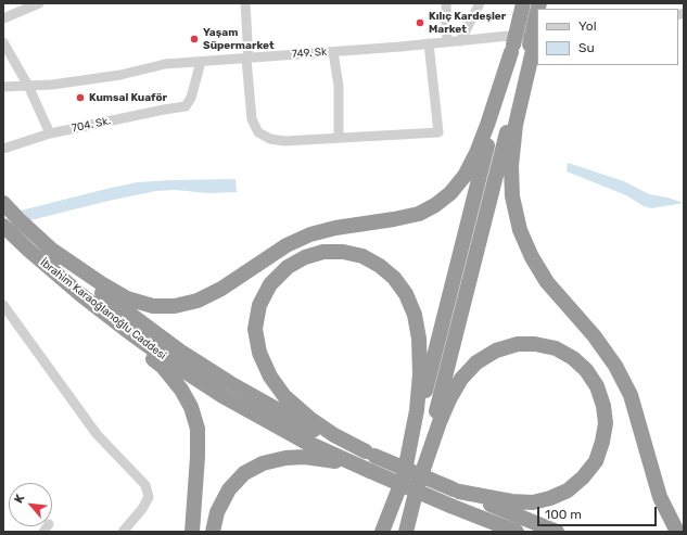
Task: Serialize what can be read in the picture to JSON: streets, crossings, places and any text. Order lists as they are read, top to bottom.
{
  "streets": {
    "highway": ["İbrahim Karaoğlanoğlu Caddesi"],
    "street": ["749. Sk", "704. Sk."]
  },
  "crossings": [
    ["749. Sk", "704. Sk."]
  ],
  "places": ["Kılıç Kardeşler Market", "Yaşam Süpermarket", "Kumsal Kuaför"],
  "legend": ["Yol", "Su"],
  "scale_bar": "100 m",
  "north": "top left"
}
